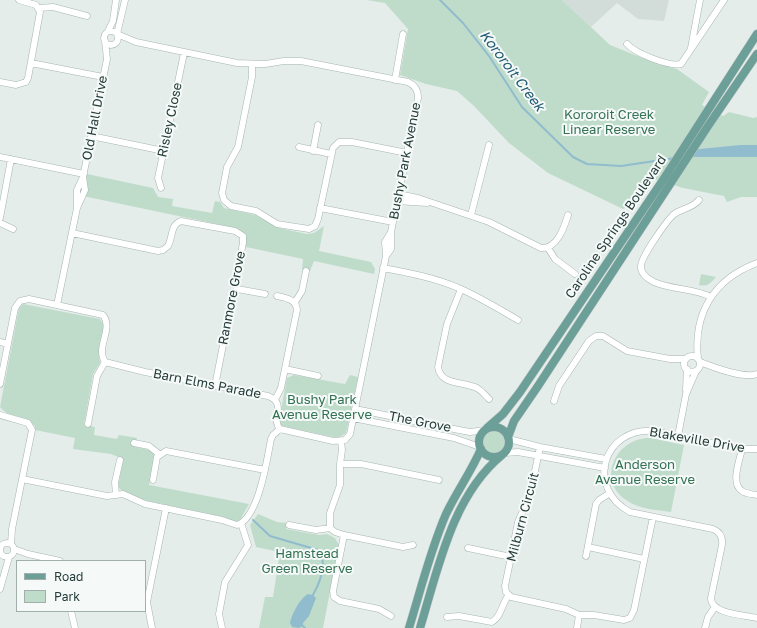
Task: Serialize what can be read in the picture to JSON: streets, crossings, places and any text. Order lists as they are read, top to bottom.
{
  "streets": {
    "main road": ["Caroline Springs Boulevard"],
    "street": [
      "Old Hall Drive",
      "Risley Close",
      "Bushy Park Avenue",
      "Ranmore Grove",
      "Barn Elms Parade",
      "The Grove",
      "Blakeville Drive",
      "Milburn Circuit"
    ]
  },
  "crossings": [
    ["Old Hall Drive", "Bushy Park Avenue"],
    ["Old Hall Drive", "Ranmore Grove"],
    ["Risley Close", "Bushy Park Avenue"],
    ["Bushy Park Avenue", "The Grove"],
    ["Caroline Springs Boulevard", "The Grove"],
    ["Ranmore Grove", "Barn Elms Parade"]
  ],
  "water": ["Kororoit Creek"],
  "parks": [
    "Kororoit Creek Linear Reserve",
    "Bushy Park Avenue Reserve",
    "Anderson Avenue Reserve",
    "Hamstead Green Reserve"
  ],
  "legend": ["Road", "Park"]
}
